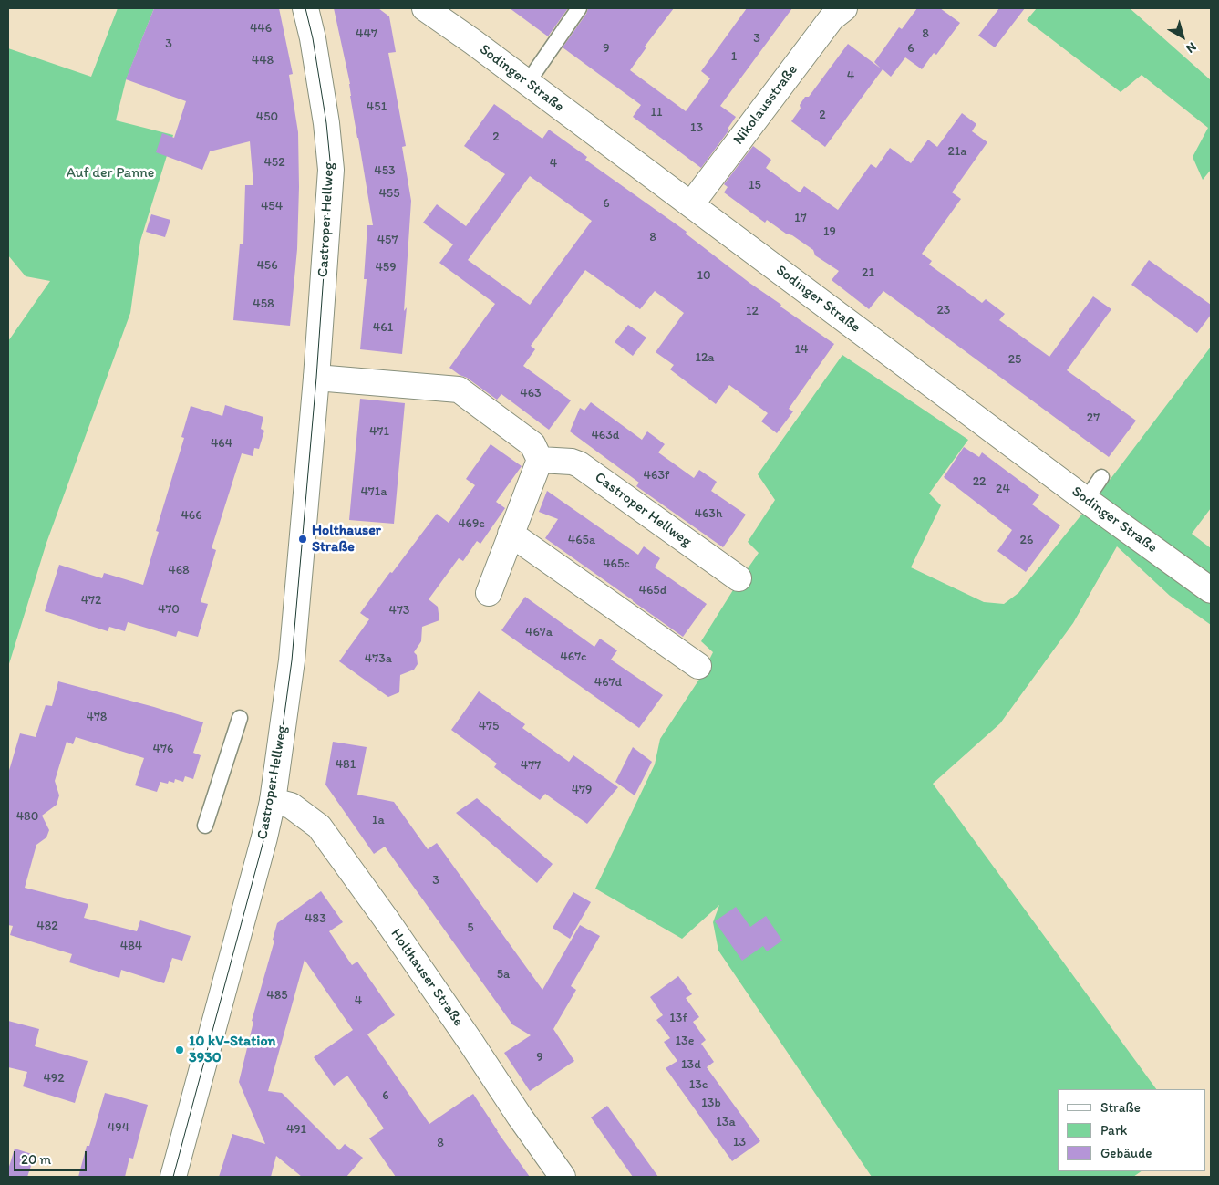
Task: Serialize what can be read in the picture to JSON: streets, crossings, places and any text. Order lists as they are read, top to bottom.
{
  "streets": {
    "street": [
      "Sodinger Straße",
      "Nikolausstraße",
      "Castroper Hellweg",
      "Holthauser Straße"
    ]
  },
  "crossings": [
    ["Sodinger Straße", "Nikolausstraße"],
    ["Castroper Hellweg", "Holthauser Straße"]
  ],
  "parks": ["Auf der Panne"],
  "places": ["Holthauser Straße", "10 kV-Station 3930"],
  "house_numbers": [
    "446",
    "447",
    "8",
    "3",
    "3",
    "9",
    "6",
    "1",
    "448",
    "4",
    "451",
    "11",
    "2",
    "450",
    "13",
    "2",
    "21a",
    "452",
    "4",
    "453",
    "15",
    "455",
    "6",
    "454",
    "17",
    "19",
    "8",
    "457",
    "456",
    "459",
    "21",
    "10",
    "458",
    "23",
    "12",
    "461",
    "14",
    "12a",
    "25",
    "463",
    "27",
    "471",
    "463d",
    "464",
    "463f",
    "22",
    "24",
    "471a",
    "463h",
    "466",
    "469c",
    "465a",
    "26",
    "465c",
    "468",
    "465d",
    "472",
    "470",
    "473",
    "467a",
    "467c",
    "473a",
    "467d",
    "478",
    "475",
    "476",
    "481",
    "477",
    "479",
    "480",
    "1a",
    "3",
    "483",
    "482",
    "5",
    "484",
    "5a",
    "485",
    "4",
    "13f",
    "13e",
    "9",
    "13d",
    "492",
    "13c",
    "6",
    "13b",
    "13a",
    "494",
    "491",
    "13",
    "8"
  ],
  "legend": ["Straße", "Park", "Gebäude"],
  "scale_bar": "20 m",
  "north": "bottom right"
}
